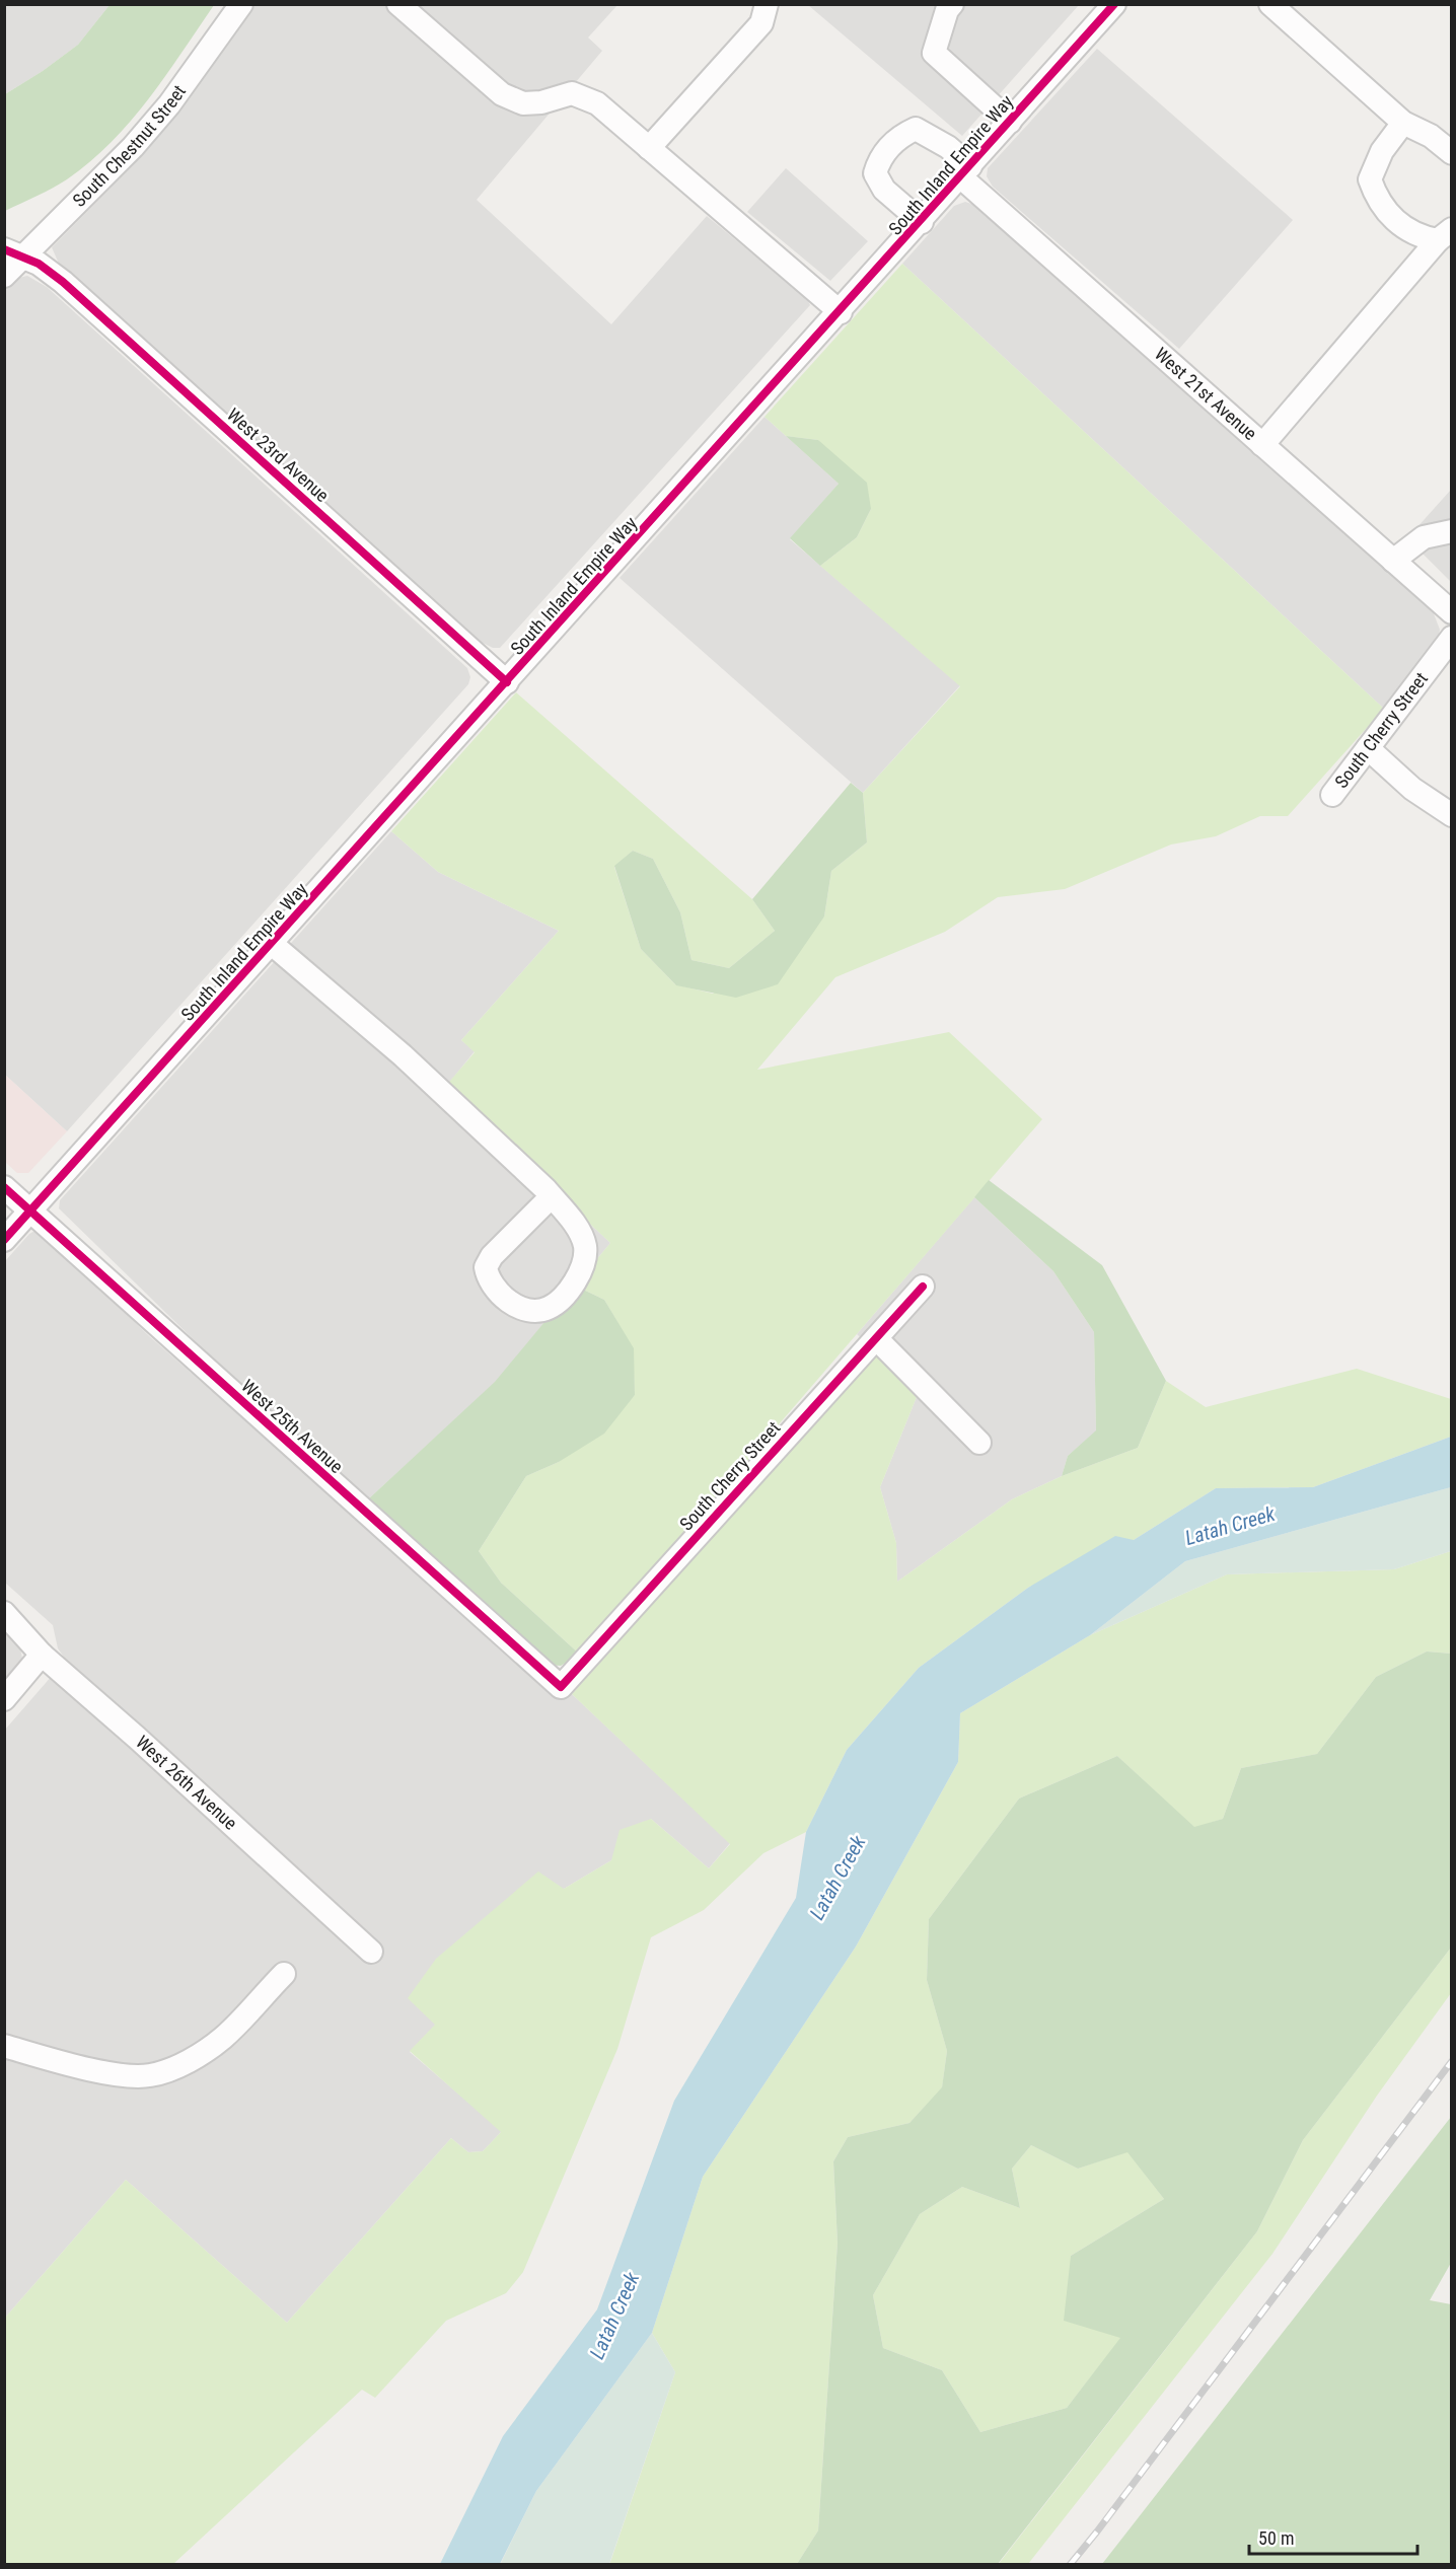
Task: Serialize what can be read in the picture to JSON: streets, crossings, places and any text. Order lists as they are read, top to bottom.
{
  "streets": {
    "street": [
      "South Chestnut Street",
      "South Inland Empire Way",
      "West 21st Avenue",
      "West 23rd Avenue",
      "South Cherry Street",
      "West 25th Avenue",
      "West 26th Avenue"
    ]
  },
  "crossings": [
    ["South Chestnut Street", "West 23rd Avenue"],
    ["South Inland Empire Way", "West 21st Avenue"],
    ["South Inland Empire Way", "West 23rd Avenue"],
    ["South Inland Empire Way", "West 25th Avenue"],
    ["South Cherry Street", "West 25th Avenue"]
  ],
  "water": ["Latah Creek"],
  "scale_bar": "50 m"
}
